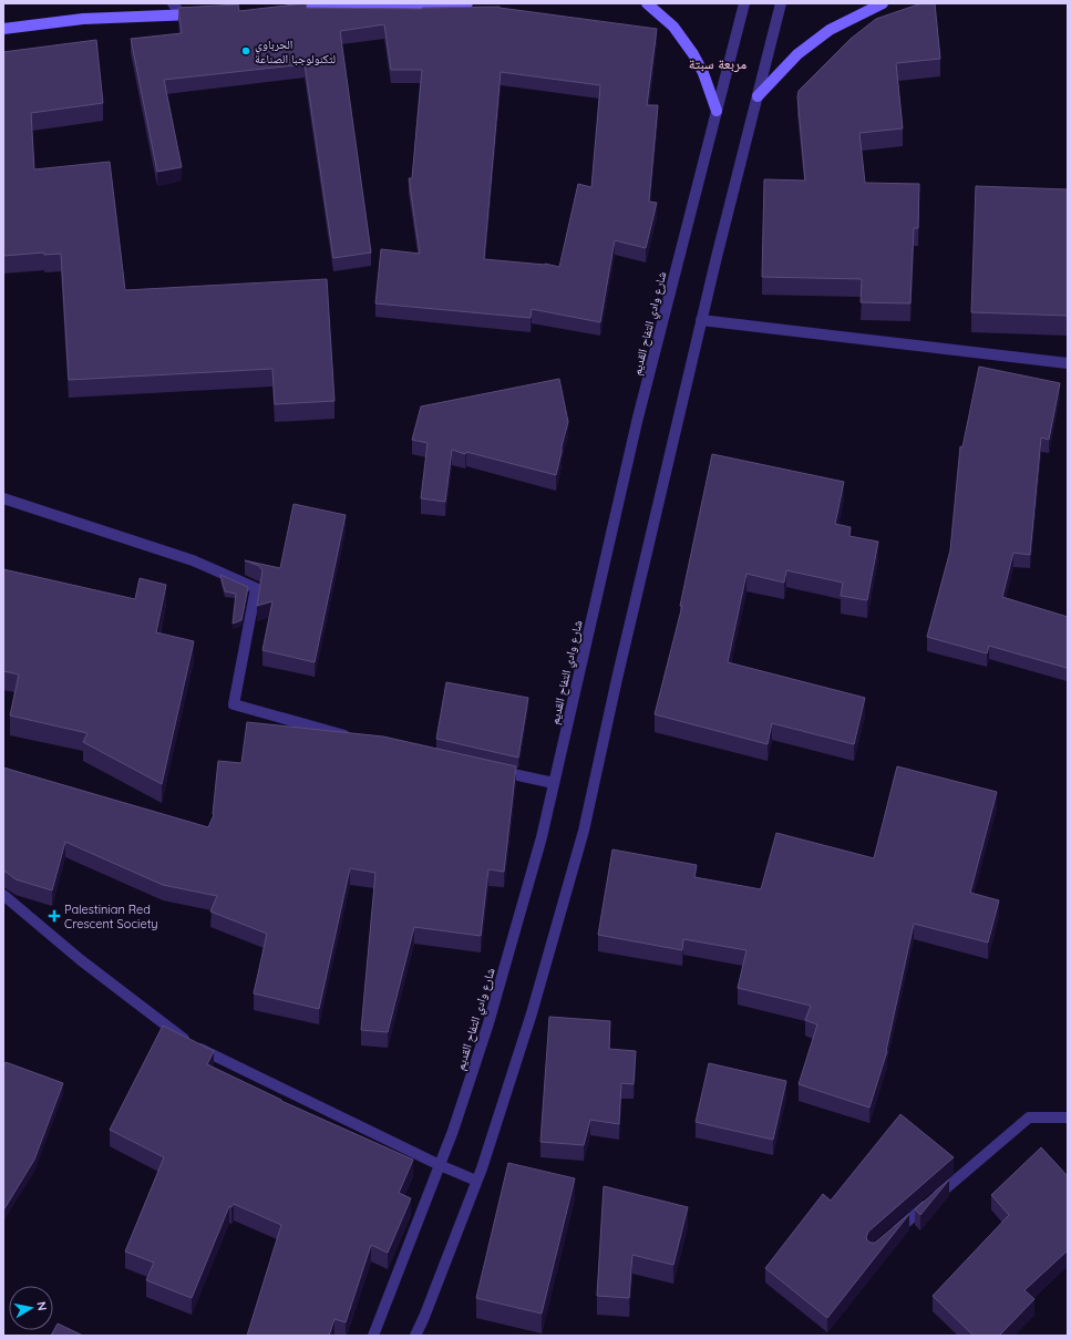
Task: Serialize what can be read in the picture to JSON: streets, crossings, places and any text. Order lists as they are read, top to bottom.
{
  "streets": {
    "street": ["شارع وادي التفاح القديم"]
  },
  "districts": ["مربعة سبتة"],
  "places": {
    "other": ["الحرباوي لتكنولوجبا الصناعة"],
    "health": ["Palestinian Red Crescent Society"]
  },
  "north": "right"
}
